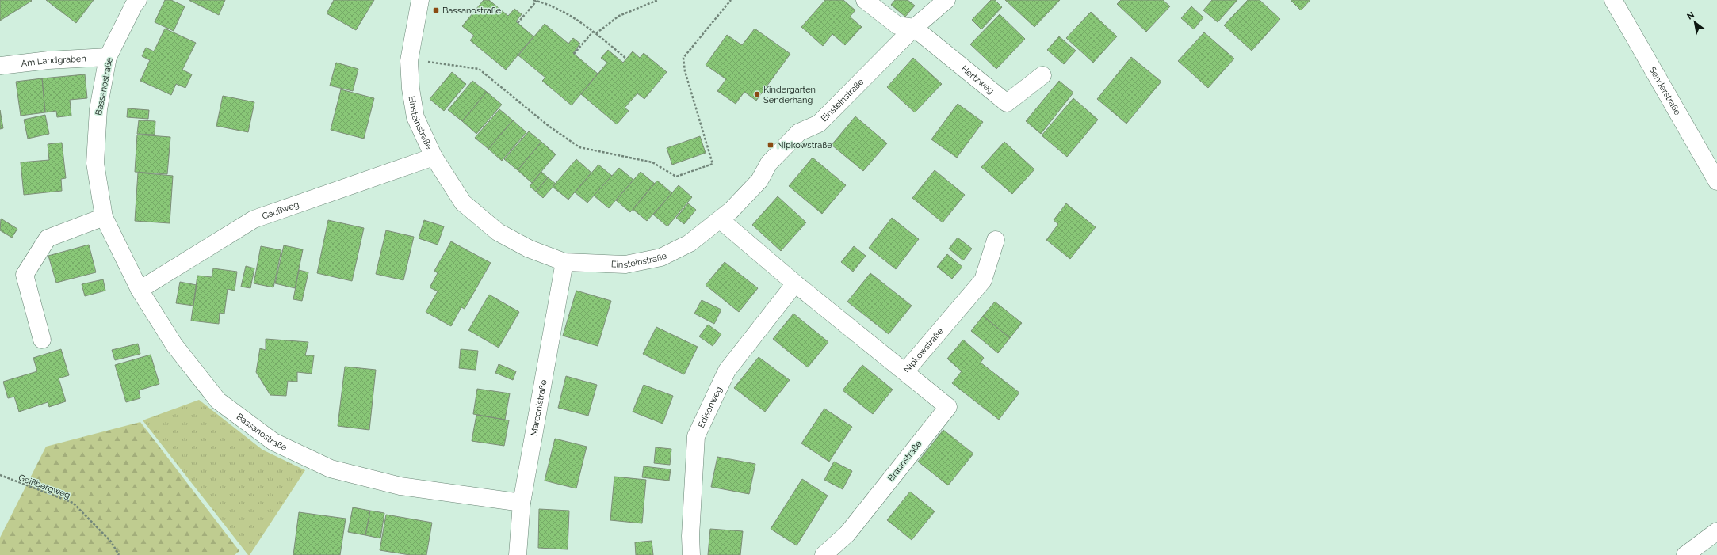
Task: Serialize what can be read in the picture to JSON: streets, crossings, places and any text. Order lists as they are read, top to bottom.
{
  "streets": {
    "street": [
      "Am Landgraben",
      "Hertzweg",
      "Bassanostraße",
      "Senderstraße",
      "Einsteinstraße",
      "Gaußweg",
      "Nipkowstraße",
      "Edisonweg",
      "Marconistraße",
      "Braunstraße"
    ],
    "path": ["Geißbergweg"]
  },
  "crossings": [
    ["Am Landgraben", "Bassanostraße"],
    ["Hertzweg", "Einsteinstraße"],
    ["Bassanostraße", "Gaußweg"],
    ["Bassanostraße", "Marconistraße"],
    ["Einsteinstraße", "Gaußweg"],
    ["Einsteinstraße", "Nipkowstraße"],
    ["Einsteinstraße", "Marconistraße"],
    ["Nipkowstraße", "Edisonweg"],
    ["Nipkowstraße", "Braunstraße"]
  ],
  "places": {
    "transit": ["Bassanostraße", "Nipkowstraße"],
    "other": ["Kindergarten Senderhang"]
  },
  "north": "top left"
}
